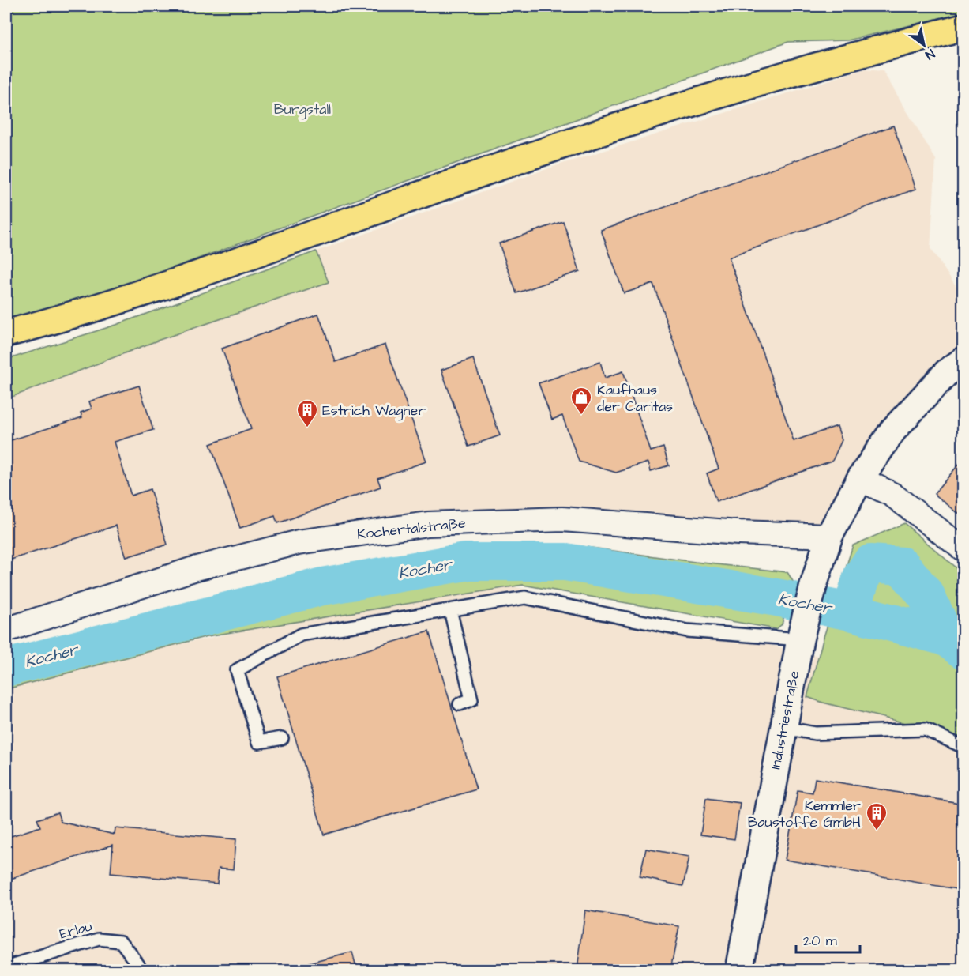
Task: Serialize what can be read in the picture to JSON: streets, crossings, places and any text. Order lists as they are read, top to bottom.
{
  "streets": {
    "street": ["Kochertalstraße", "Industriestraße"],
    "lane": ["Erlau"]
  },
  "crossings": [
    ["Kochertalstraße", "Industriestraße"]
  ],
  "water": ["Kocher"],
  "parks": ["Burgstall"],
  "places": {
    "shop": ["Kaufhaus der Caritas"],
    "building": ["Estrich Wagner", "Kemmler Baustoffe GmbH"]
  },
  "scale_bar": "20 m",
  "north": "bottom right"
}
